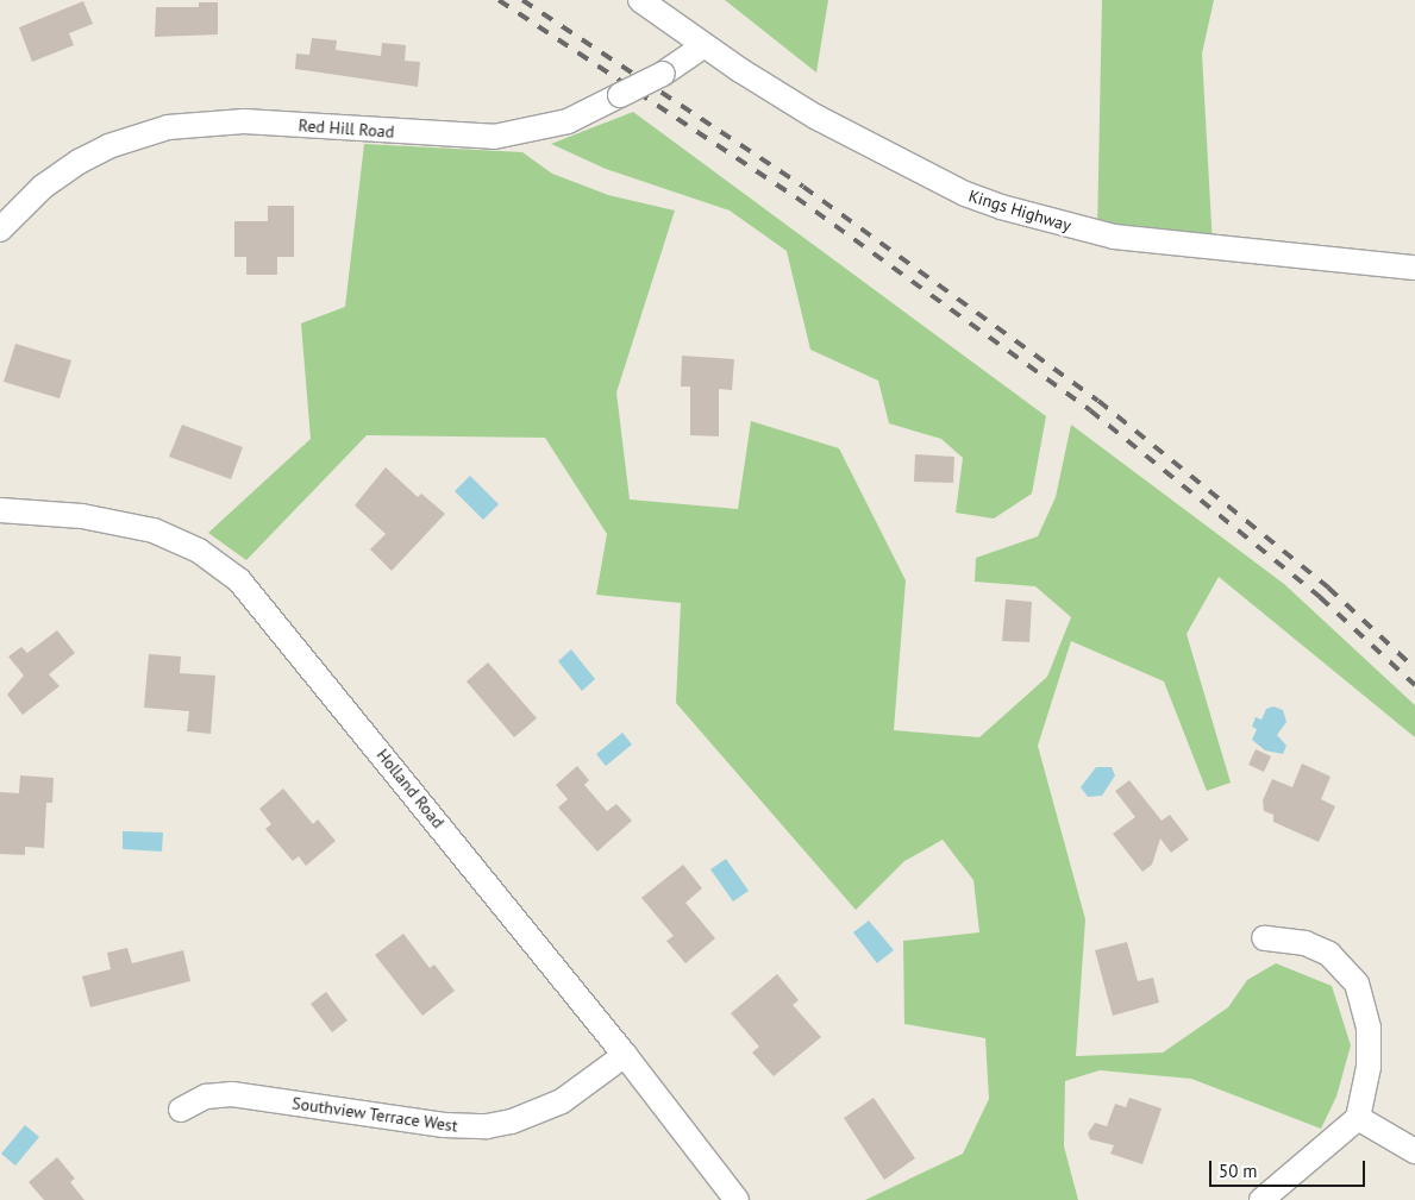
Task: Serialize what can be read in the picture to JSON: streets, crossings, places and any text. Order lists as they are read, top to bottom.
{
  "streets": {
    "street": [
      "Red Hill Road",
      "Kings Highway",
      "Holland Road",
      "Southview Terrace West"
    ]
  },
  "crossings": [
    ["Red Hill Road", "Kings Highway"],
    ["Holland Road", "Southview Terrace West"]
  ],
  "scale_bar": "50 m"
}
